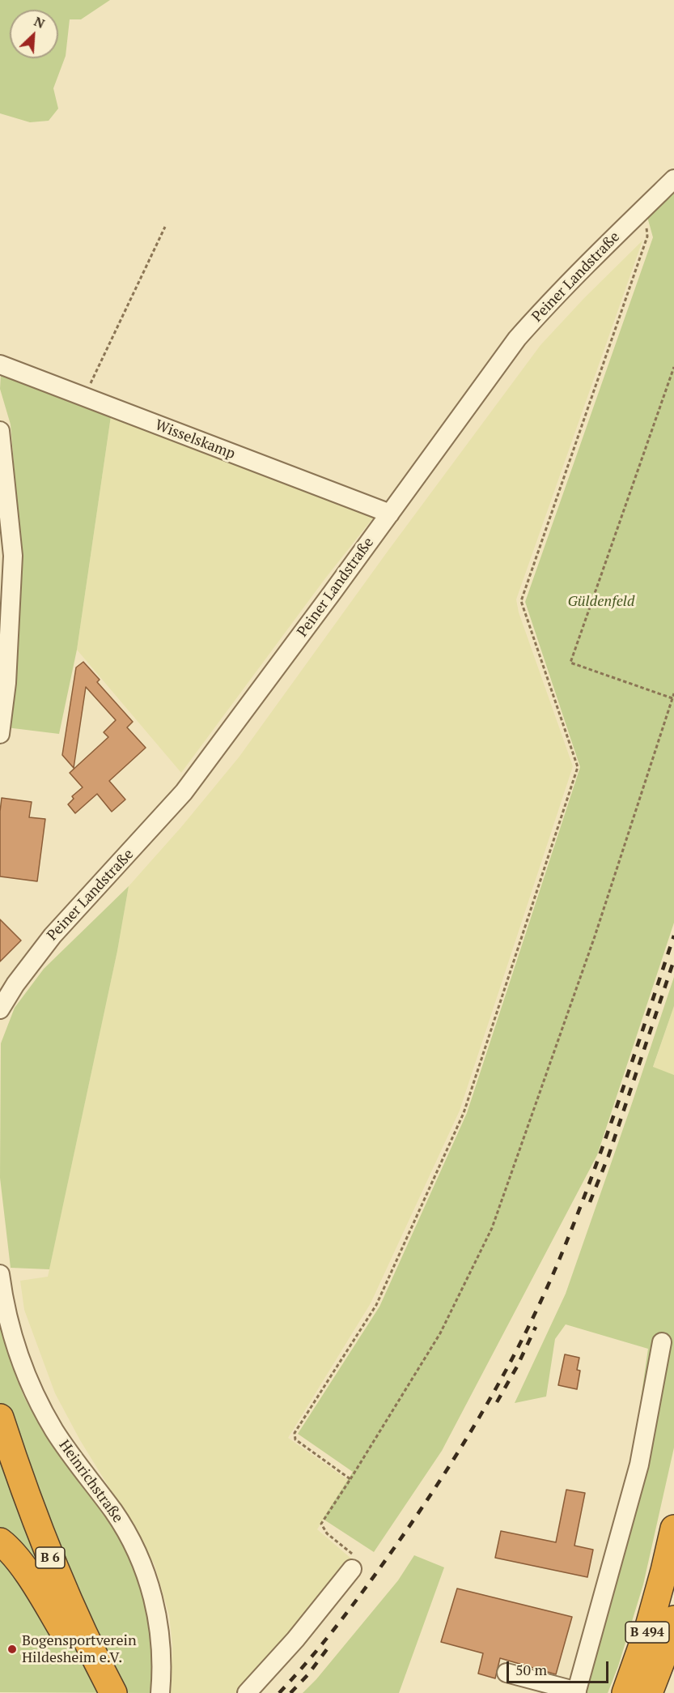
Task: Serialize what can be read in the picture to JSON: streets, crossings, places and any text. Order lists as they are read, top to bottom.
{
  "streets": {
    "highway": ["B 6", "B 494"],
    "street": ["Peiner Landstraße", "Wisselskamp", "Heinrichstraße"]
  },
  "crossings": [
    ["Peiner Landstraße", "Wisselskamp"]
  ],
  "parks": ["Güldenfeld"],
  "places": ["Bogensportverein Hildesheim e.V."],
  "scale_bar": "50 m",
  "north": "top right"
}
